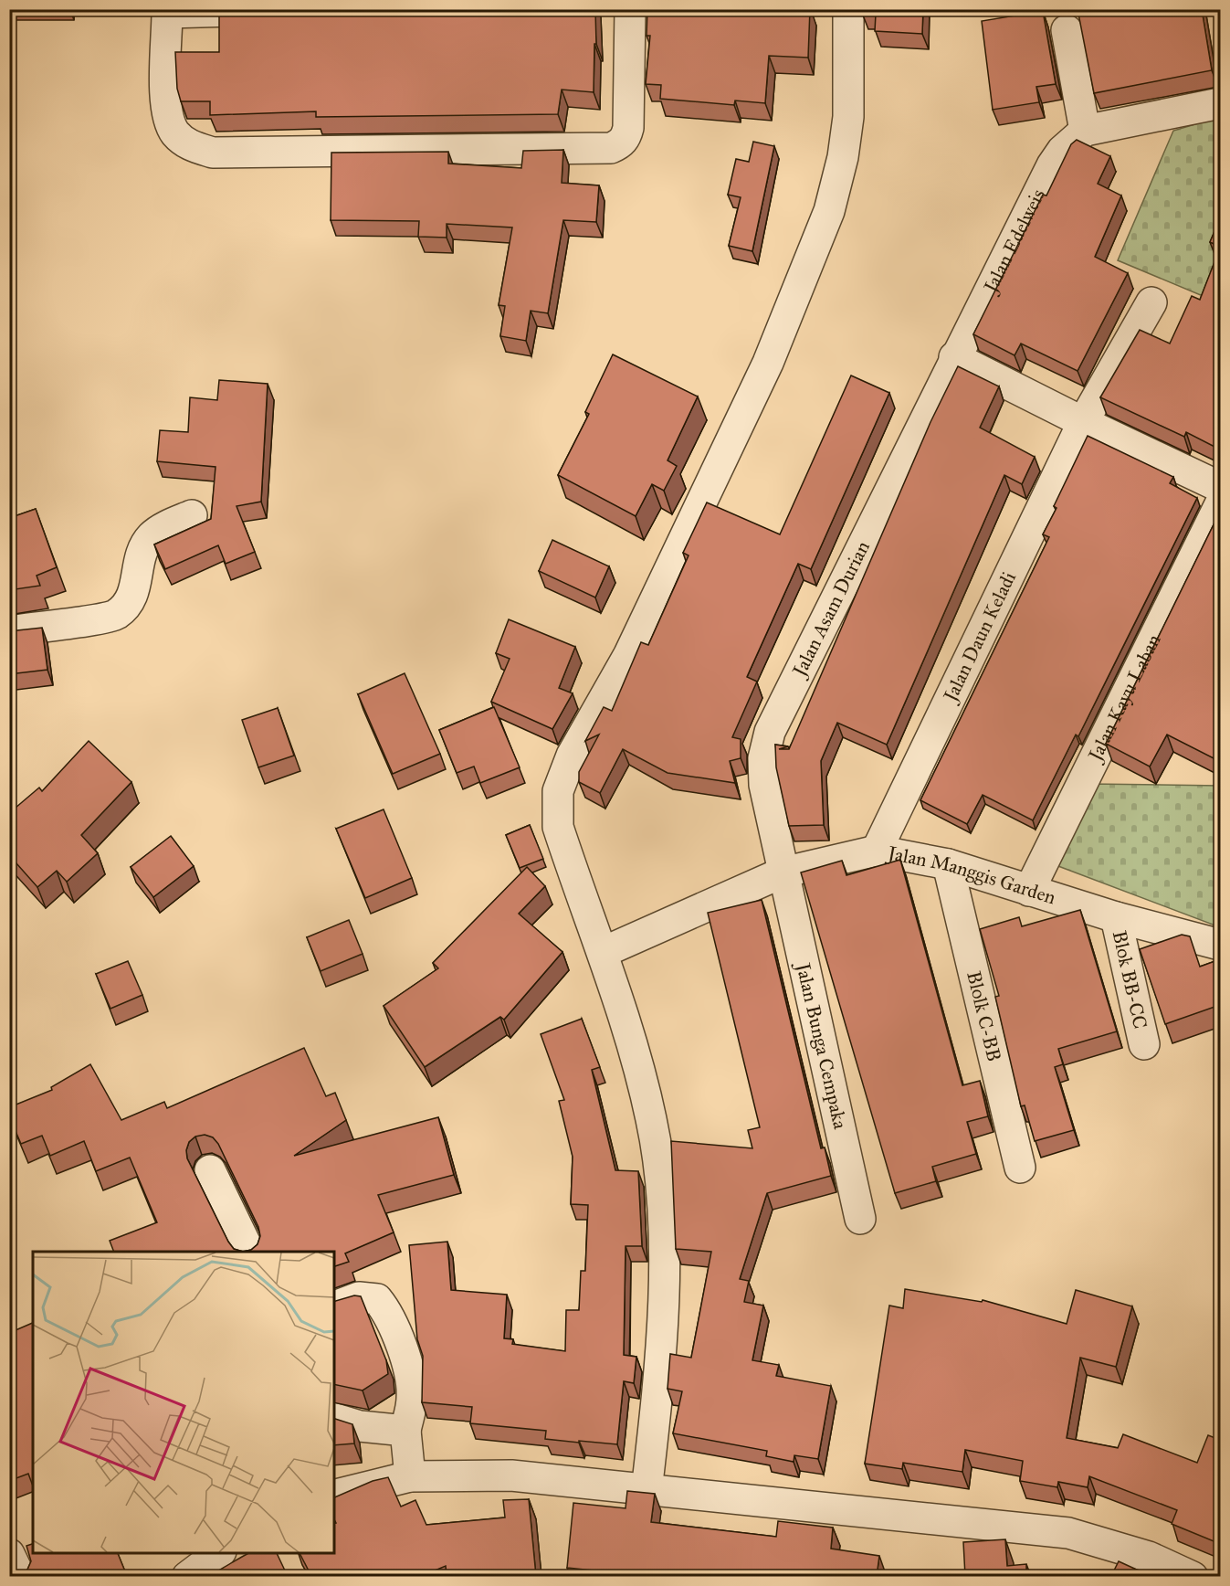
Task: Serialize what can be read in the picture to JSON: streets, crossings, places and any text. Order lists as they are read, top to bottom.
{
  "streets": {
    "street": [
      "Jalan Edelweis",
      "Jalan Asam Durian",
      "Jalan Daun Keladi",
      "Jalan Kayu Laban",
      "Jalan Manggis Garden",
      "Blok BB-CC",
      "Blolk C-BB",
      "Jalan Bunga Cempaka"
    ]
  },
  "crossings": [
    ["Jalan Edelweis", "Jalan Asam Durian"],
    ["Jalan Asam Durian", "Jalan Manggis Garden"],
    ["Jalan Asam Durian", "Jalan Bunga Cempaka"],
    ["Jalan Daun Keladi", "Jalan Manggis Garden"],
    ["Jalan Kayu Laban", "Jalan Manggis Garden"],
    ["Jalan Manggis Garden", "Blok BB-CC"],
    ["Jalan Manggis Garden", "Blolk C-BB"],
    ["Jalan Manggis Garden", "Jalan Bunga Cempaka"]
  ]
}
